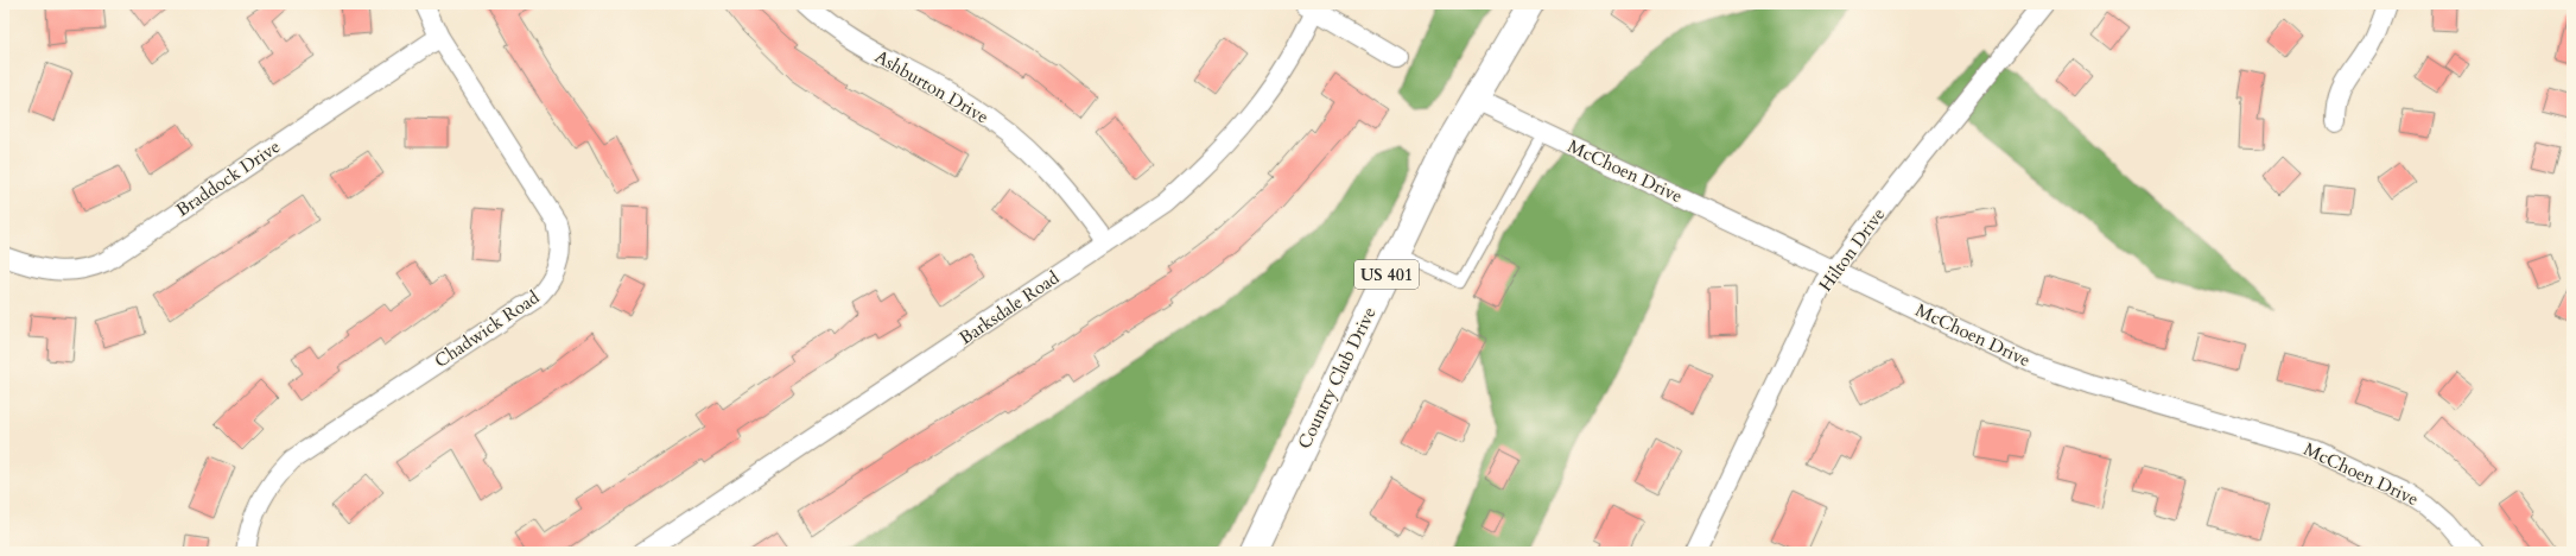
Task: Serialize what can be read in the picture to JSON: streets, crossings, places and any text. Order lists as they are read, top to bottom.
{
  "streets": {
    "main road": ["US 401", "Country Club Drive"],
    "street": [
      "Ashburton Drive",
      "McChoen Drive",
      "Braddock Drive",
      "Hilton Drive",
      "Barksdale Road",
      "Chadwick Road"
    ]
  },
  "crossings": [
    ["Ashburton Drive", "Barksdale Road"],
    ["McChoen Drive", "Hilton Drive"],
    ["McChoen Drive", "Country Club Drive"],
    ["Braddock Drive", "Chadwick Road"]
  ]
}
